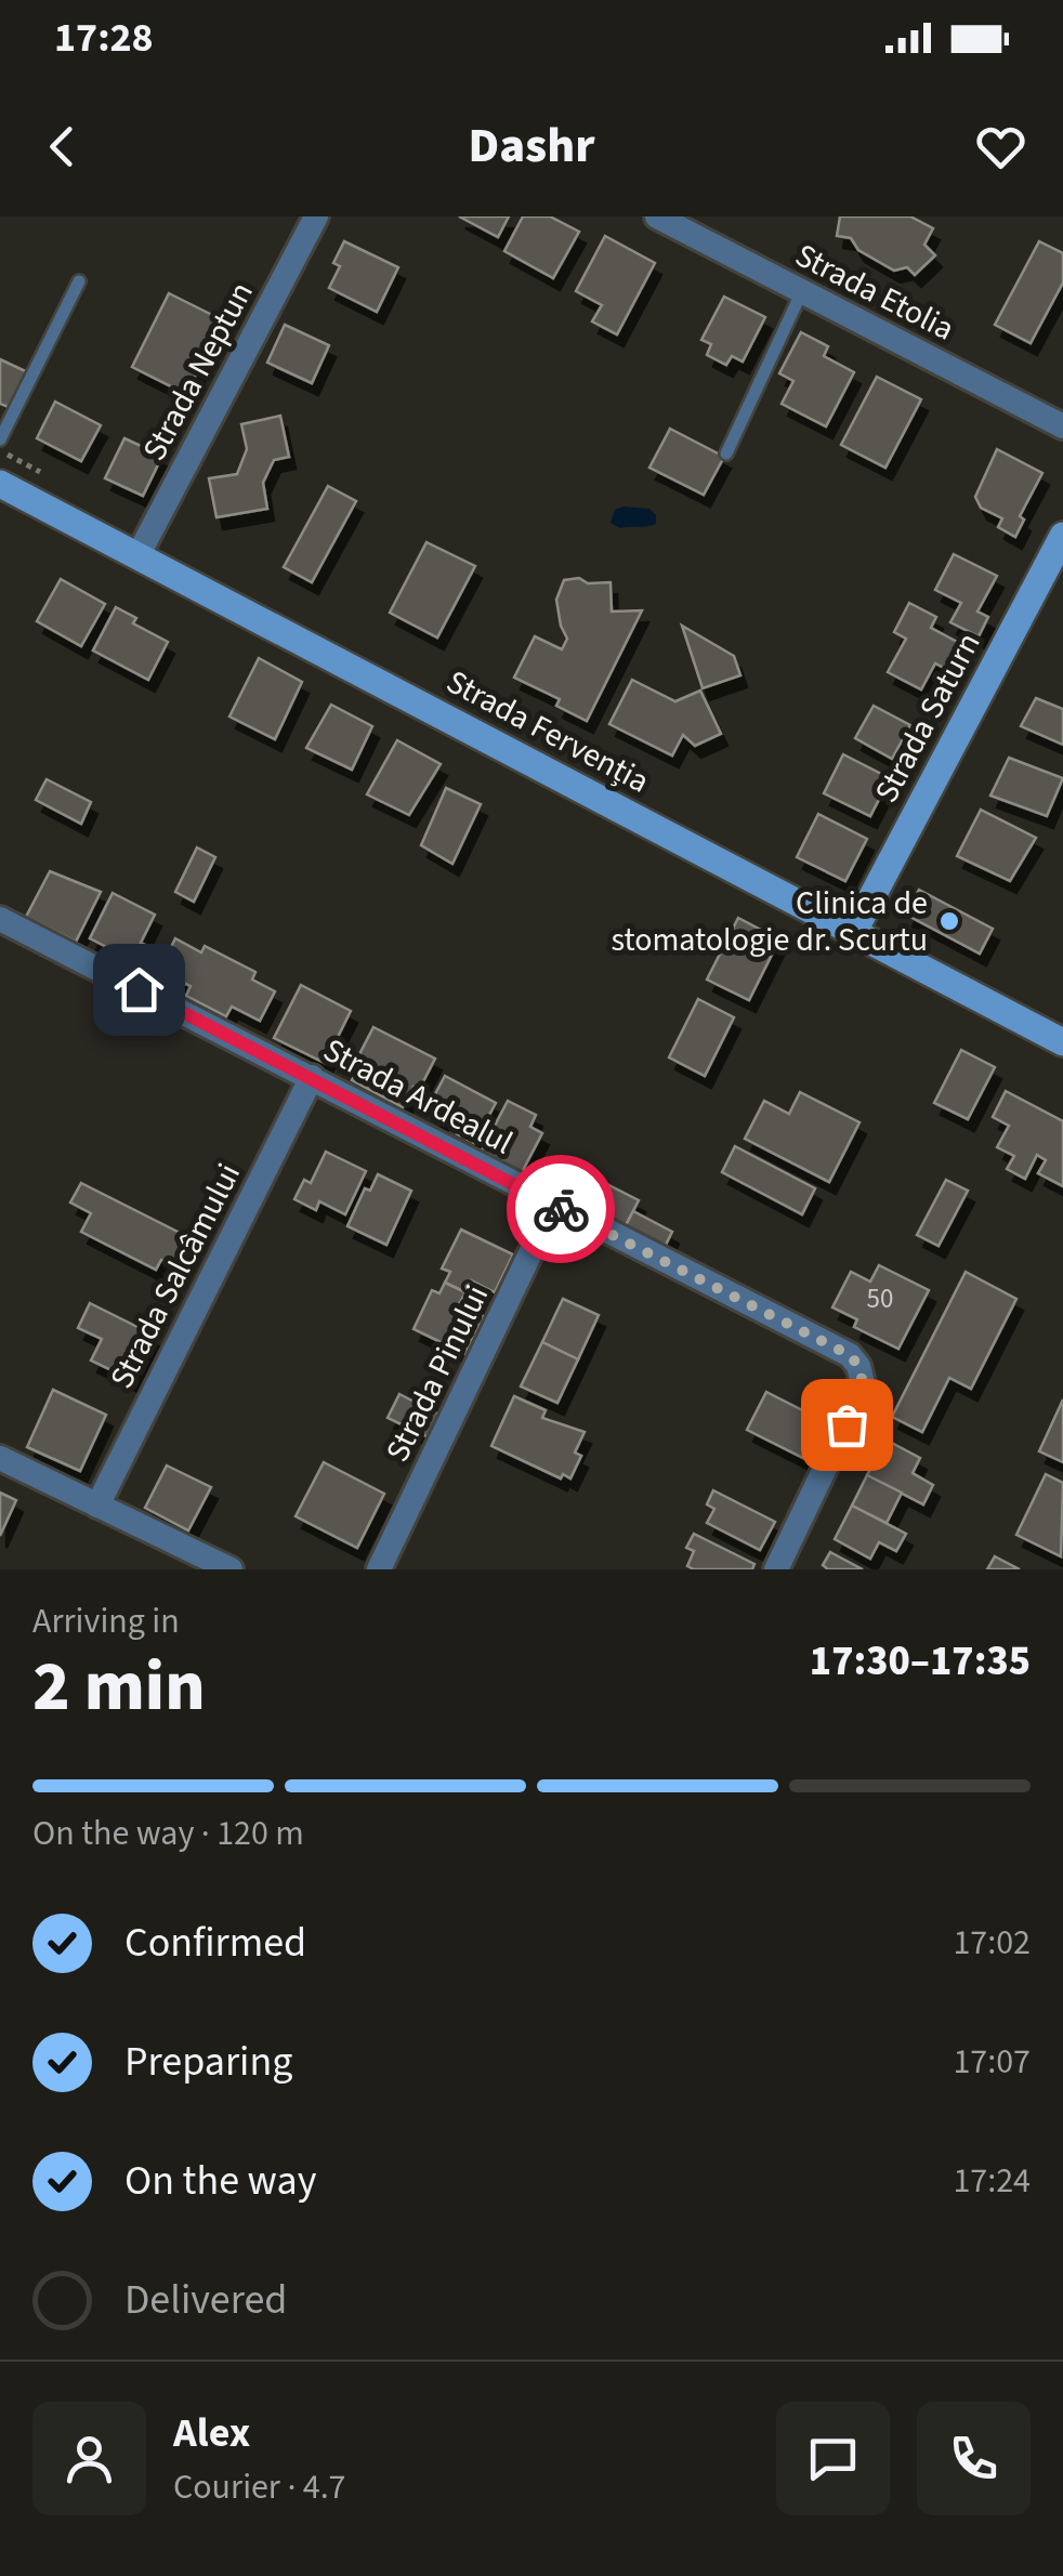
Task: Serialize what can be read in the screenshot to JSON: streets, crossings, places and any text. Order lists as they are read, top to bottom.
{
  "streets": {
    "street": [
      "Strada Etolia",
      "Strada Neptun",
      "Strada Saturn",
      "Strada Fervenția",
      "Strada Ardealul",
      "Strada Salcâmului",
      "Strada Pinului"
    ]
  },
  "crossings": [
    ["Strada Neptun", "Strada Fervenția"],
    ["Strada Saturn", "Strada Fervenția"],
    ["Strada Ardealul", "Strada Salcâmului"],
    ["Strada Ardealul", "Strada Pinului"]
  ],
  "places": ["Clinica de stomatologie dr. Scurtu"],
  "house_numbers": ["50"],
  "page": {
    "status": "17:28",
    "header": "Dashr",
    "heading": ["2 min", "Arriving in", "17:30–17:35"],
    "panel": ["Alex", "Courier · 4.7"],
    "bar": "On the way · 120 m",
    "list": [
      ["Confirmed", "17:02"],
      ["Preparing", "17:07"],
      ["On the way", "17:24"],
      "Delivered"
    ]
  }
}
